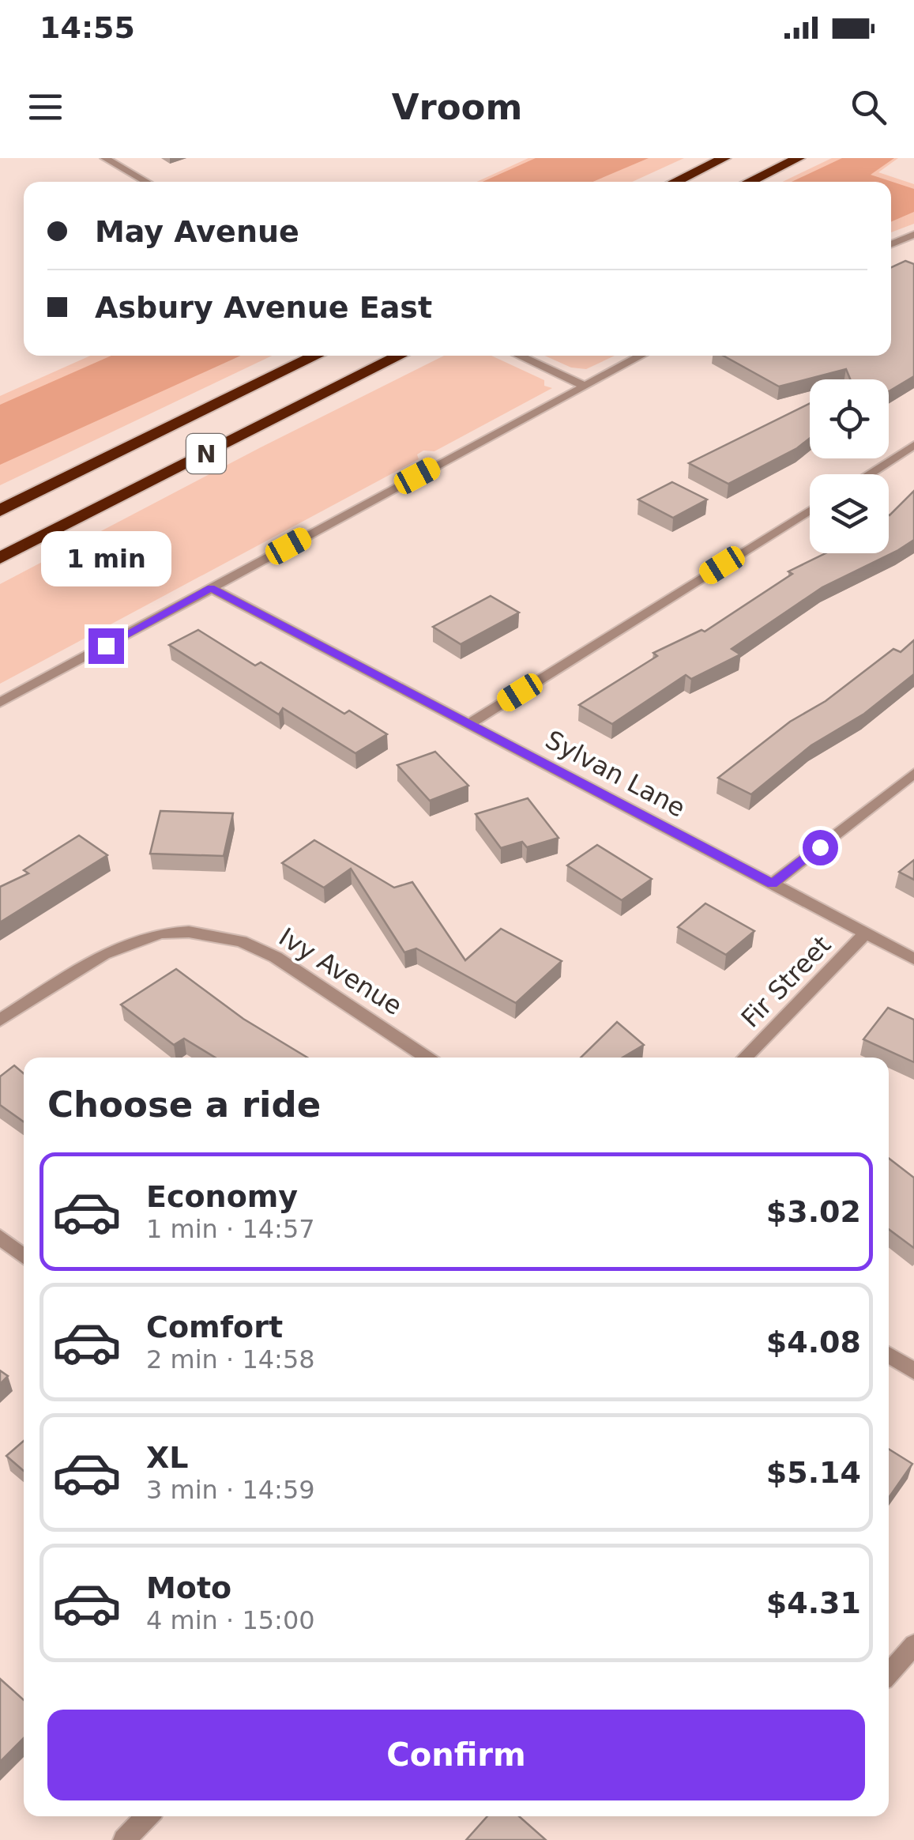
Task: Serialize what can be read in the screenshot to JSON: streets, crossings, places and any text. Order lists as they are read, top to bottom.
{
  "streets": {
    "highway": ["N"],
    "street": ["Sylvan Lane", "Ivy Avenue", "Fir Street"]
  },
  "crossings": [
    ["Sylvan Lane", "Fir Street"]
  ],
  "page": {
    "status": "14:55",
    "header": "Vroom",
    "banner": ["May Avenue", "Asbury Avenue East"],
    "bubble": "1 min",
    "heading": "Choose a ride",
    "list": [
      {
        "name": "Economy",
        "note": "1 min · 14:57",
        "value": "$3.02"
      },
      {
        "name": "Comfort",
        "note": "2 min · 14:58",
        "value": "$4.08"
      },
      {
        "name": "XL",
        "note": "3 min · 14:59",
        "value": "$5.14"
      },
      {
        "name": "Moto",
        "note": "4 min · 15:00",
        "value": "$4.31"
      }
    ],
    "buttons": "Confirm"
  }
}
